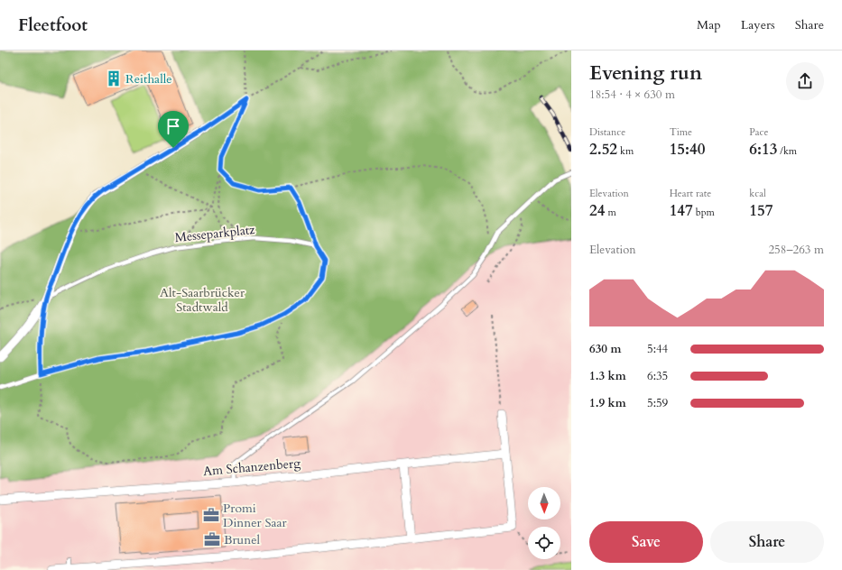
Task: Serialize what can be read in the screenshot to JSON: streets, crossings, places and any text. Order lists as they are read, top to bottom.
{
  "streets": {
    "street": ["Am Schanzenberg"],
    "lane": ["Messeparkplatz"]
  },
  "parks": ["Alt-Saarbrücker Stadtwald"],
  "places": {
    "building": ["Reithalle"],
    "office": ["Promi Dinner Saar", "Brunel"]
  },
  "north": "bottom",
  "page": {
    "header": "Fleetfoot",
    "nav": ["Map", "Layers", "Share"],
    "heading": ["Evening run", "18:54 · 4 × 630 m"],
    "stats": [
      ["Distance", "2.52 km"],
      ["Time", "15:40"],
      ["Pace", "6:13 /km"],
      ["Elevation", "24 m"],
      ["Heart rate", "147 bpm"],
      ["kcal", "157"]
    ],
    "chart": ["Elevation", "258–263 m"],
    "list": [
      {
        "name": "630 m",
        "note": "5:44"
      },
      {
        "name": "1.3 km",
        "note": "6:35"
      },
      {
        "name": "1.9 km",
        "note": "5:59"
      }
    ],
    "buttons": ["Save", "Share"]
  }
}
